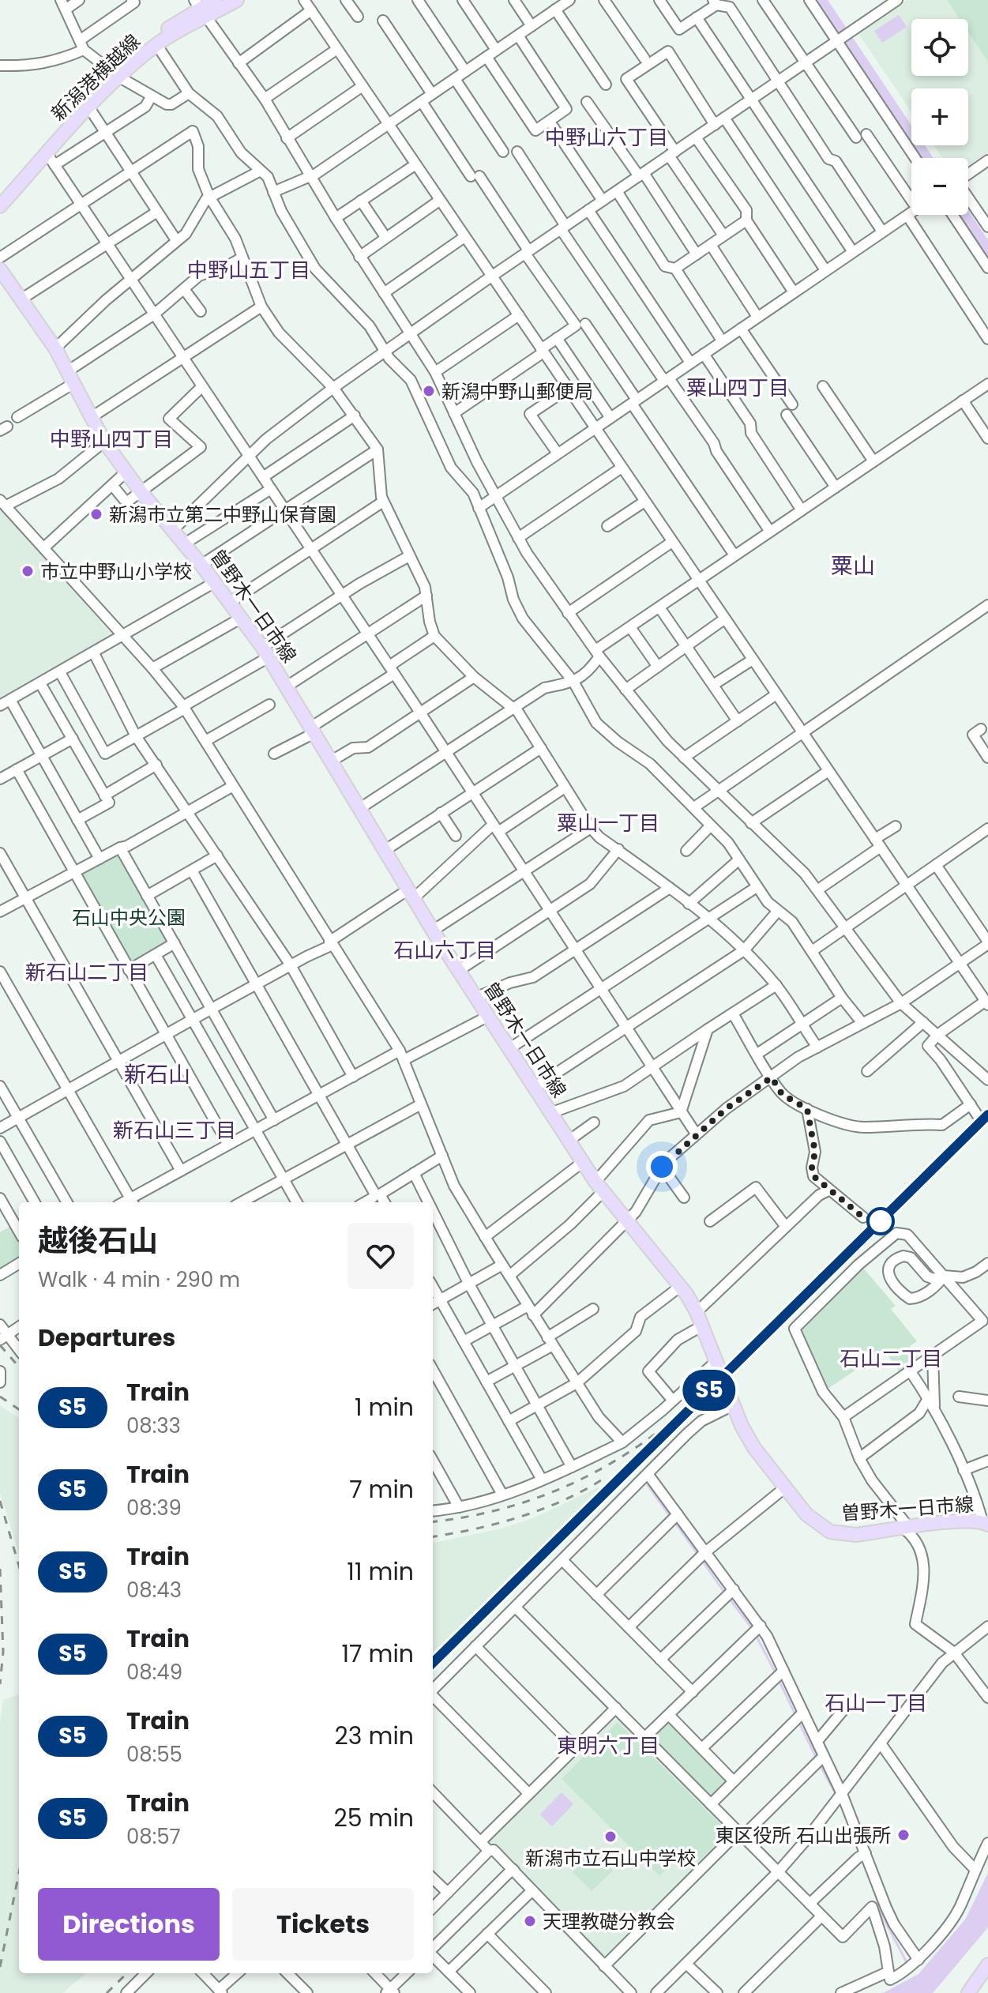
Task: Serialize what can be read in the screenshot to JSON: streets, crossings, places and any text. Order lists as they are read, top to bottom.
{
  "streets": {
    "main road": ["新潟港横越線", "曽野木一日市線"]
  },
  "districts": [
    "中野山六丁目",
    "中野山五丁目",
    "粟山四丁目",
    "中野山四丁目",
    "粟山",
    "粟山一丁目",
    "石山六丁目",
    "新石山二丁目",
    "新石山",
    "新石山三丁目",
    "石山二丁目",
    "石山一丁目",
    "東明六丁目"
  ],
  "parks": ["石山中央公園"],
  "places": [
    "新潟中野山郵便局",
    "新潟市立第二中野山保育園",
    "市立中野山小学校",
    "東区役所 石山出張所",
    "新潟市立石山中学校",
    "天理教礎分教会"
  ],
  "page": {
    "on_map": "S5",
    "map_buttons": ["+", "−"],
    "heading": [
      ["越後石山", "Walk · 4 min · 290 m"],
      "Departures"
    ],
    "list": [
      {
        "mark": "S5",
        "name": "Train",
        "note": "08:33",
        "value": "1 min"
      },
      {
        "mark": "S5",
        "name": "Train",
        "note": "08:39",
        "value": "7 min"
      },
      {
        "mark": "S5",
        "name": "Train",
        "note": "08:43",
        "value": "11 min"
      },
      {
        "mark": "S5",
        "name": "Train",
        "note": "08:49",
        "value": "17 min"
      },
      {
        "mark": "S5",
        "name": "Train",
        "note": "08:55",
        "value": "23 min"
      },
      {
        "mark": "S5",
        "name": "Train",
        "note": "08:57",
        "value": "25 min"
      }
    ],
    "buttons": ["Directions", "Tickets"]
  }
}
